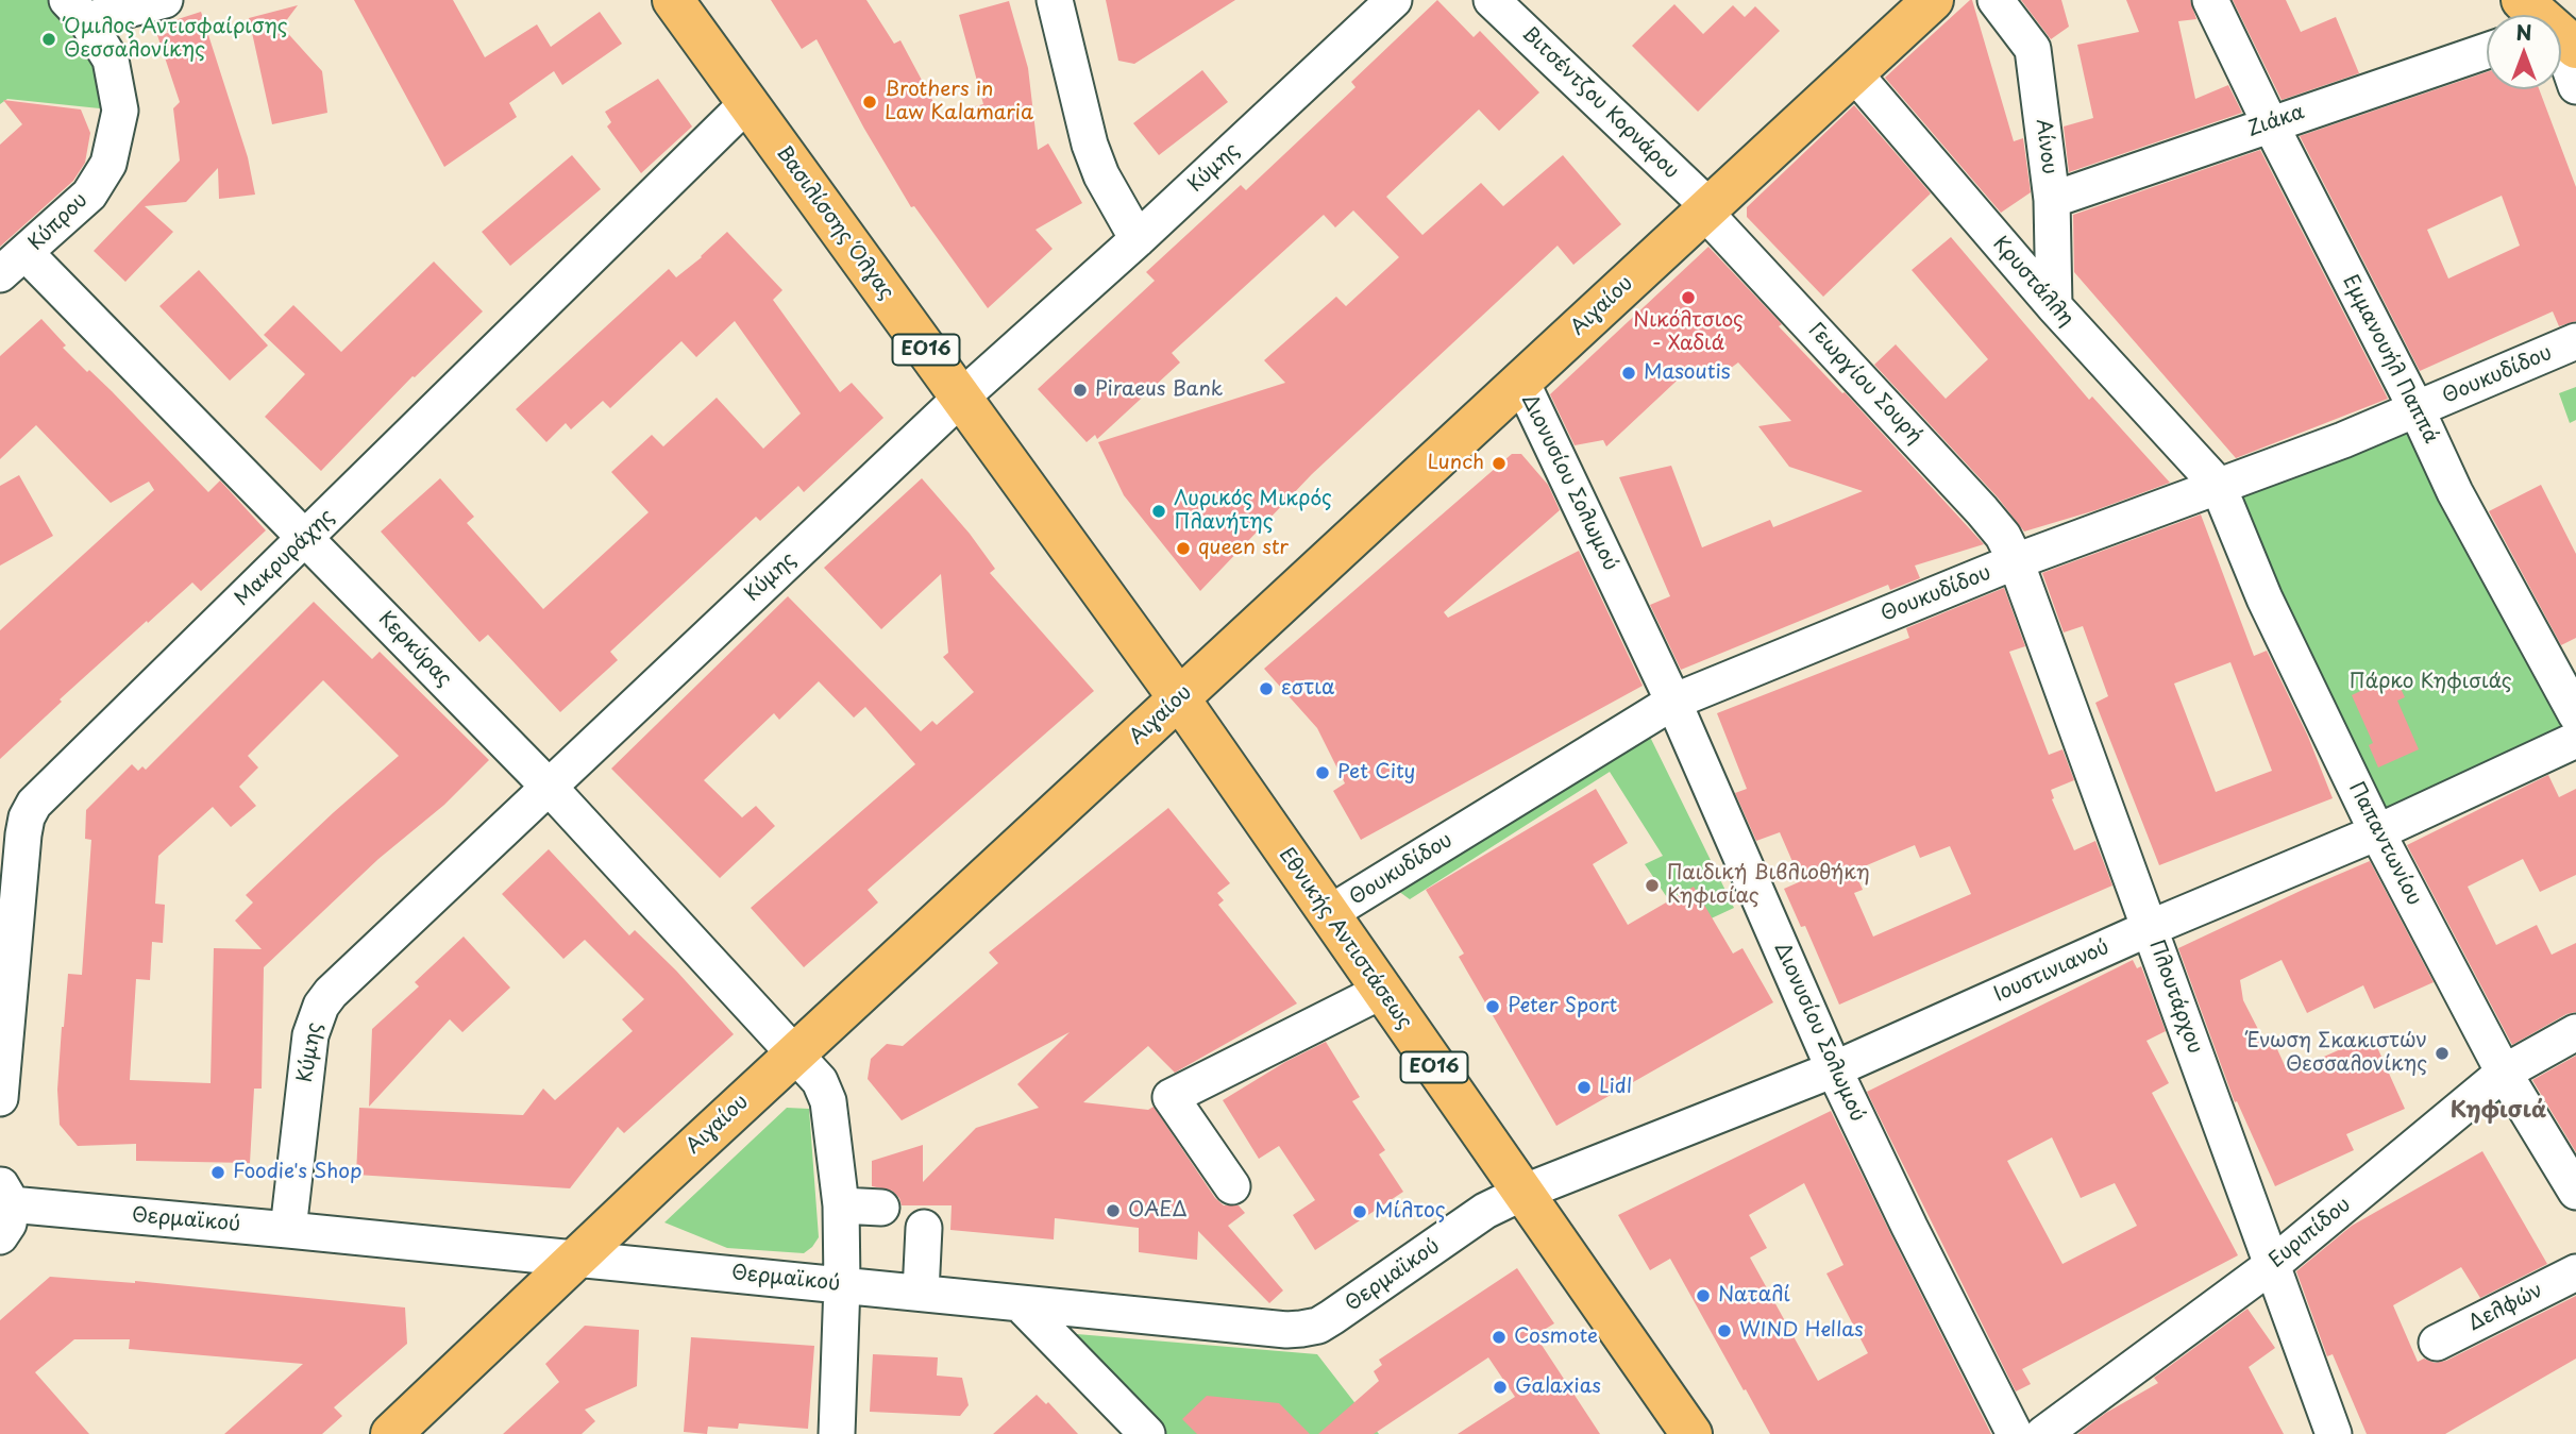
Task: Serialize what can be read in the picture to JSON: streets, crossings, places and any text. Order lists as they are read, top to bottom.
{
  "streets": {
    "main road": [
      "Βασιλίσσης Όλγας",
      "Αιγαίου",
      "ΕΟ16",
      "Εθνικής Αντιστάσεως"
    ],
    "street": [
      "Βιτσέντζου Κορνάρου",
      "Ζιάκα",
      "Αίνου",
      "Κύμης",
      "Κύπρου",
      "Κρυστάλλη",
      "Εμμανουήλ Παππά",
      "Θουκυδίδου",
      "Γεωργίου Σουρή",
      "Διονυσίου Σολωμού",
      "Μακρυράχης",
      "Κερκύρας",
      "Παπαντωνίου",
      "Ιουστινιανού",
      "Πλουτάρχου",
      "Θερμαϊκού",
      "Ευριπίδου",
      "Δελφών"
    ]
  },
  "crossings": [
    ["Βιτσέντζου Κορνάρου", "Αιγαίου"],
    ["Βιτσέντζου Κορνάρου", "Γεωργίου Σουρή"],
    ["Ζιάκα", "Αίνου"],
    ["Ζιάκα", "Εμμανουήλ Παππά"],
    ["Αίνου", "Κρυστάλλη"],
    ["Κύμης", "Βασιλίσσης Όλγας"],
    ["Κύμης", "Κερκύρας"],
    ["Κύμης", "Θερμαϊκού"],
    ["Κύπρου", "Κερκύρας"],
    ["Βασιλίσσης Όλγας", "Αιγαίου"],
    ["Βασιλίσσης Όλγας", "Μακρυράχης"],
    ["Βασιλίσσης Όλγας", "Εθνικής Αντιστάσεως"],
    ["Κρυστάλλη", "Αιγαίου"],
    ["Κρυστάλλη", "Θουκυδίδου"],
    ["Κρυστάλλη", "Παπαντωνίου"],
    ["Αιγαίου", "Γεωργίου Σουρή"],
    ["Αιγαίου", "Διονυσίου Σολωμού"],
    ["Αιγαίου", "Κερκύρας"],
    ["Αιγαίου", "Εθνικής Αντιστάσεως"],
    ["Αιγαίου", "Θερμαϊκού"],
    ["Εμμανουήλ Παππά", "Θουκυδίδου"],
    ["Θουκυδίδου", "Γεωργίου Σουρή"],
    ["Θουκυδίδου", "Διονυσίου Σολωμού"],
    ["Θουκυδίδου", "Παπαντωνίου"],
    ["Θουκυδίδου", "Εθνικής Αντιστάσεως"],
    ["Θουκυδίδου", "Πλουτάρχου"],
    ["Γεωργίου Σουρή", "Πλουτάρχου"],
    ["Διονυσίου Σολωμού", "Ιουστινιανού"],
    ["Μακρυράχης", "Κερκύρας"],
    ["Κερκύρας", "Θερμαϊκού"],
    ["Παπαντωνίου", "Ιουστινιανού"],
    ["Παπαντωνίου", "Ευριπίδου"],
    ["Εθνικής Αντιστάσεως", "Ιουστινιανού"],
    ["Εθνικής Αντιστάσεως", "Θερμαϊκού"],
    ["Ιουστινιανού", "Πλουτάρχου"],
    ["Ιουστινιανού", "Θερμαϊκού"],
    ["Πλουτάρχου", "Ευριπίδου"]
  ],
  "districts": ["Κηφισιά"],
  "parks": ["Πάρκο Κηφισιάς"],
  "places": [
    "Όμιλος Αντισφαίρισης Θεσσαλονίκης",
    "Brothers in Law Kalamaria",
    "Νικόλτσιος - Χαδιά",
    "Masoutis",
    "Piraeus Bank",
    "Lunch",
    "Λυρικός Μικρός Πλανήτης",
    "queen str",
    "εστια",
    "Pet City",
    "Παιδική Βιβλιοθήκη Κηφισίας",
    "Peter Sport",
    "Ένωση Σκακιστών Θεσσαλονίκης",
    "Lidl",
    "Foodie's Shop",
    "ΟΑΕΔ",
    "Μίλτος",
    "Ναταλί",
    "WIND Hellas",
    "Cosmote",
    "Galaxias"
  ],
  "north": "top"
}
